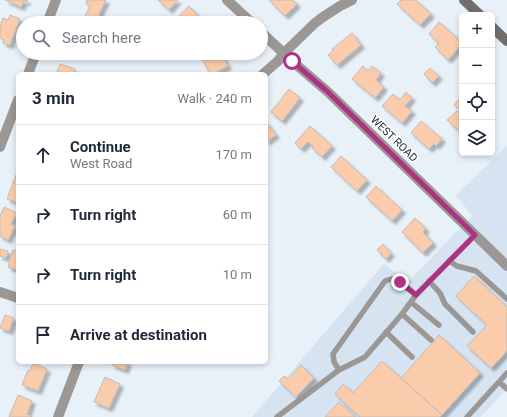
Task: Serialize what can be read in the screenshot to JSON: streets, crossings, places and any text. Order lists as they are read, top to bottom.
{
  "streets": {
    "street": ["WEST ROAD"]
  },
  "page": {
    "map_buttons": ["+", "−"],
    "search": "Search here",
    "heading": ["3 min", "Walk · 240 m"],
    "list": [
      ["Continue", "West Road", "170 m"],
      ["Turn right", "60 m"],
      ["Turn right", "10 m"],
      "Arrive at destination"
    ]
  }
}
